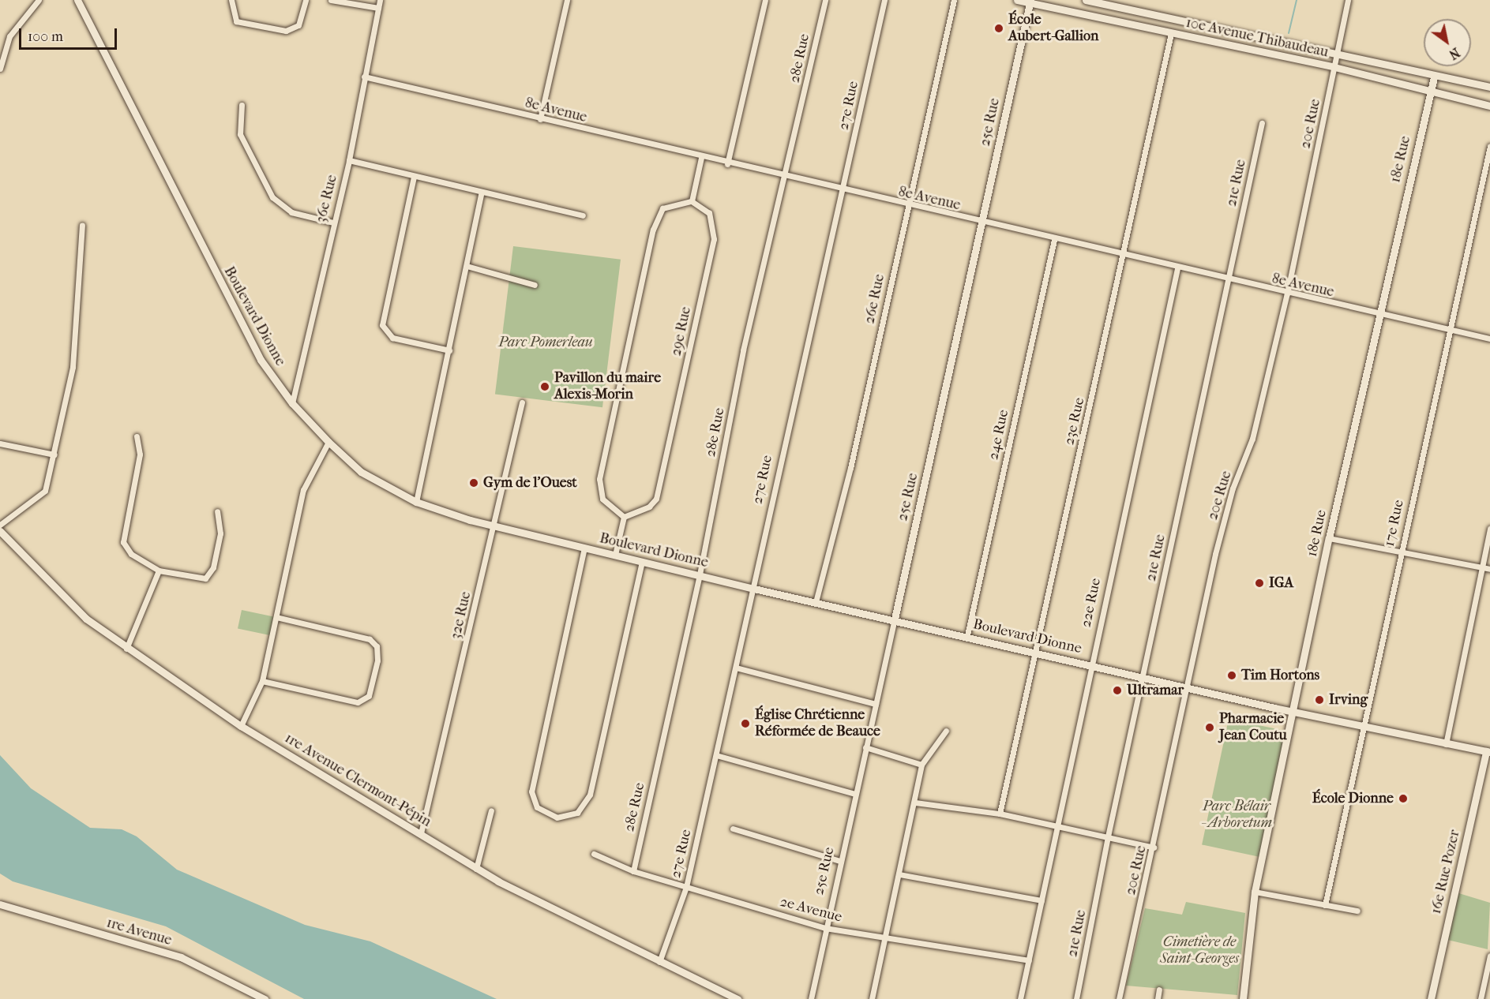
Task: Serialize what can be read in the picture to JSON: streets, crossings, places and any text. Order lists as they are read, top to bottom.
{
  "streets": {
    "street": [
      "10e Avenue Thibaudeau",
      "28e Rue",
      "27e Rue",
      "8e Avenue",
      "25e Rue",
      "20e Rue",
      "18e Rue",
      "21e Rue",
      "36e Rue",
      "26e Rue",
      "Boulevard Dionne",
      "29e Rue",
      "23e Rue",
      "24e Rue",
      "17e Rue",
      "22e Rue",
      "32e Rue",
      "1re Avenue Clermont-Pépin",
      "16e Rue Pozer",
      "2e Avenue",
      "1re Avenue"
    ]
  },
  "crossings": [
    ["10e Avenue Thibaudeau", "25e Rue"],
    ["10e Avenue Thibaudeau", "20e Rue"],
    ["10e Avenue Thibaudeau", "18e Rue"],
    ["10e Avenue Thibaudeau", "23e Rue"],
    ["28e Rue", "8e Avenue"],
    ["28e Rue", "Boulevard Dionne"],
    ["28e Rue", "2e Avenue"],
    ["27e Rue", "8e Avenue"],
    ["27e Rue", "Boulevard Dionne"],
    ["27e Rue", "1re Avenue Clermont-Pépin"],
    ["27e Rue", "2e Avenue"],
    ["8e Avenue", "25e Rue"],
    ["8e Avenue", "20e Rue"],
    ["8e Avenue", "18e Rue"],
    ["8e Avenue", "21e Rue"],
    ["8e Avenue", "36e Rue"],
    ["8e Avenue", "26e Rue"],
    ["8e Avenue", "23e Rue"],
    ["8e Avenue", "24e Rue"],
    ["8e Avenue", "17e Rue"],
    ["8e Avenue", "22e Rue"],
    ["25e Rue", "Boulevard Dionne"],
    ["25e Rue", "2e Avenue"],
    ["20e Rue", "Boulevard Dionne"],
    ["18e Rue", "Boulevard Dionne"],
    ["21e Rue", "Boulevard Dionne"],
    ["36e Rue", "Boulevard Dionne"],
    ["26e Rue", "Boulevard Dionne"],
    ["Boulevard Dionne", "23e Rue"],
    ["Boulevard Dionne", "24e Rue"],
    ["Boulevard Dionne", "17e Rue"],
    ["Boulevard Dionne", "22e Rue"],
    ["Boulevard Dionne", "32e Rue"],
    ["Boulevard Dionne", "16e Rue Pozer"],
    ["22e Rue", "2e Avenue"],
    ["32e Rue", "1re Avenue Clermont-Pépin"]
  ],
  "parks": ["Parc Pomerleau", "Parc Bélair - Arboretum", "Cimetière de Saint-Georges"],
  "places": [
    "École Aubert-Gallion",
    "Pavillon du maire Alexis-Morin",
    "Gym de l'Ouest",
    "IGA",
    "Tim Hortons",
    "Ultramar",
    "Irving",
    "Église Chrétienne Réformée de Beauce",
    "Pharmacie Jean Coutu",
    "École Dionne"
  ],
  "scale_bar": "100 m",
  "north": "bottom right"
}
